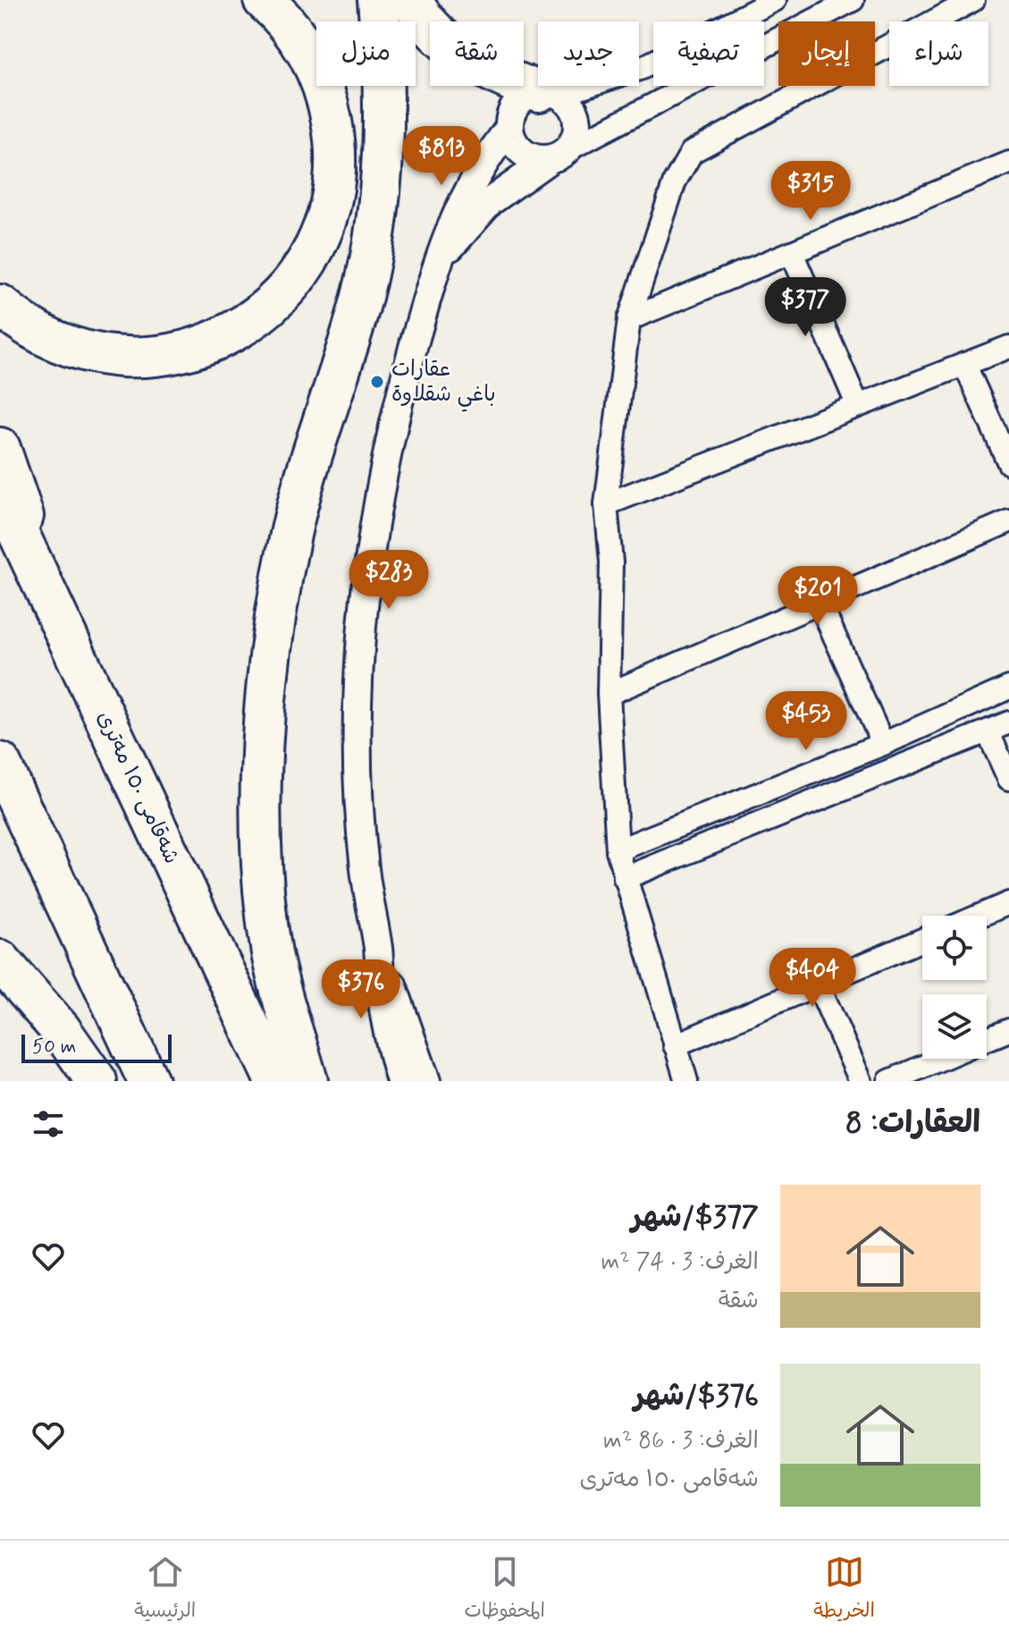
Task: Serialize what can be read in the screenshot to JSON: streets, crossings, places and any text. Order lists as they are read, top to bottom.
{
  "streets": {
    "highway": ["شەقامی ١٥٠ مەتری"]
  },
  "places": ["عقارات باغي شقلاوة"],
  "scale_bar": "50 m",
  "page": {
    "chip": [
      "شراء",
      "إيجار",
      "تصفية",
      "جديد",
      "شقة",
      "منزل"
    ],
    "price": [
      "$813",
      "$315",
      "$377",
      "$283",
      "$201",
      "$453",
      "$404",
      "$376"
    ],
    "scale": "50 m",
    "heading": "العقارات: 8",
    "list": [
      {
        "name": "$377/شهر",
        "note": "الغرف: 3 · 74 m² · شقة"
      },
      {
        "name": "$376/شهر",
        "note": "الغرف: 3 · 86 m² · شەقامی ١٥٠ مەتری"
      }
    ],
    "tabs": ["الخريطة", "المحفوظات", "الرئيسية"]
  }
}
